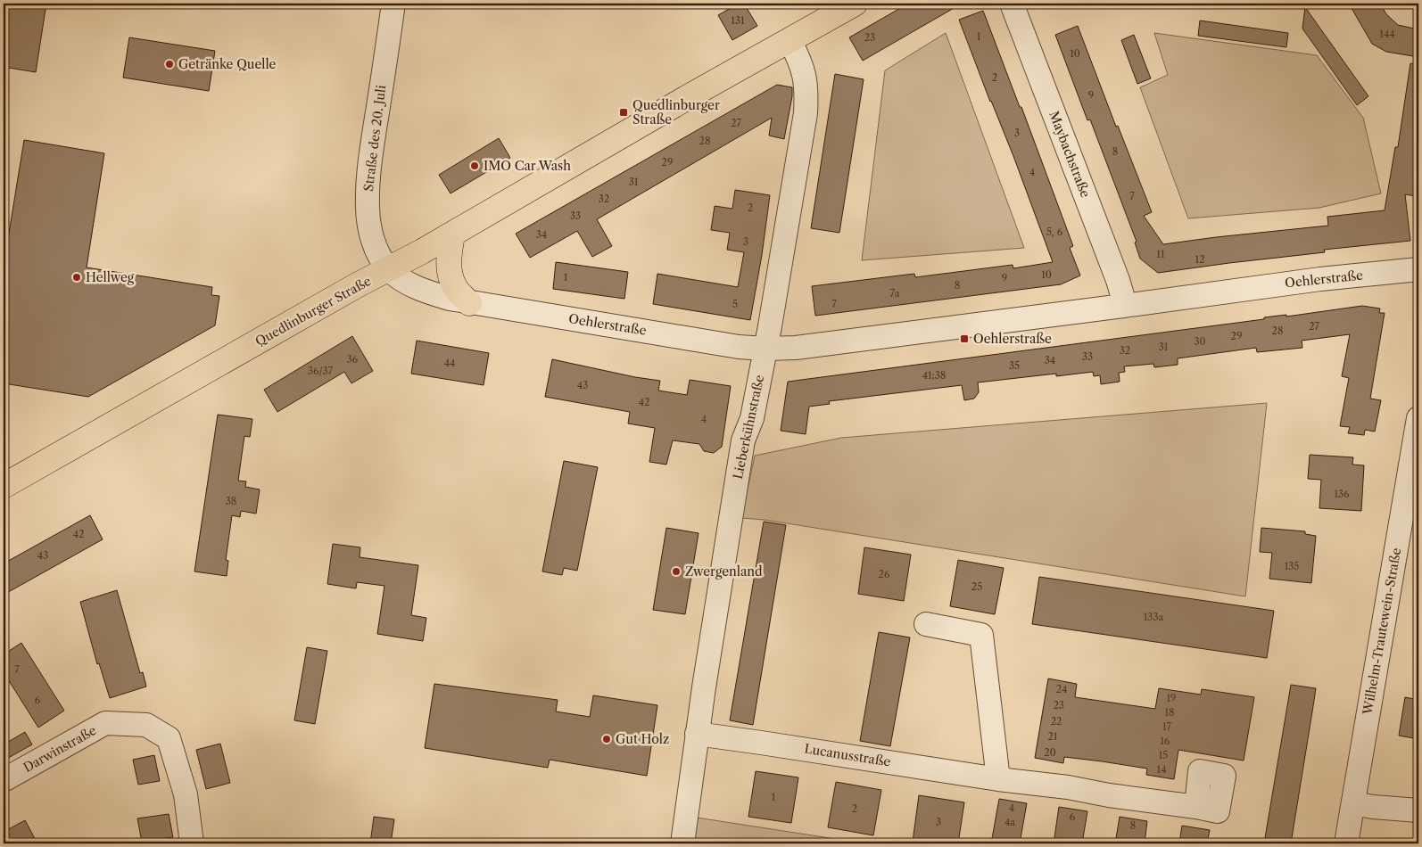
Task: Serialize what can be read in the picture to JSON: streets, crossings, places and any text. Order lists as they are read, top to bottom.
{
  "streets": {
    "main road": ["Quedlinburger Straße"],
    "street": [
      "Straße des 20. Juli",
      "Maybachstraße",
      "Oehlerstraße",
      "Lieberkühnstraße",
      "Wilhelm-Trautewein-Straße",
      "Darwinstraße",
      "Lucanusstraße"
    ]
  },
  "crossings": [
    ["Straße des 20. Juli", "Oehlerstraße"],
    ["Straße des 20. Juli", "Quedlinburger Straße"],
    ["Maybachstraße", "Oehlerstraße"],
    ["Oehlerstraße", "Quedlinburger Straße"],
    ["Oehlerstraße", "Lieberkühnstraße"],
    ["Quedlinburger Straße", "Lieberkühnstraße"],
    ["Lieberkühnstraße", "Lucanusstraße"]
  ],
  "places": {
    "other": [
      "Getränke Quelle",
      "IMO Car Wash",
      "Hellweg",
      "Zwergenland",
      "Gut Holz"
    ],
    "transit": ["Quedlinburger Straße", "Oehlerstraße"]
  },
  "house_numbers": [
    "131",
    "144",
    "1",
    "23",
    "10",
    "2",
    "9",
    "27",
    "3",
    "28",
    "8",
    "29",
    "4",
    "31",
    "7",
    "32",
    "2",
    "33",
    "5, 6",
    "34",
    "3",
    "11",
    "12",
    "10",
    "1",
    "9",
    "8",
    "7a",
    "5",
    "7",
    "27",
    "28",
    "29",
    "30",
    "31",
    "32",
    "33",
    "36",
    "34",
    "44",
    "35",
    "36/37",
    "41;38",
    "43",
    "42",
    "4",
    "136",
    "38",
    "42",
    "43",
    "135",
    "26",
    "25",
    "133a",
    "7",
    "24",
    "19",
    "6",
    "23",
    "18",
    "22",
    "17",
    "21",
    "16",
    "20",
    "15",
    "14",
    "1",
    "4",
    "2",
    "6",
    "3",
    "4a",
    "8"
  ]
}
